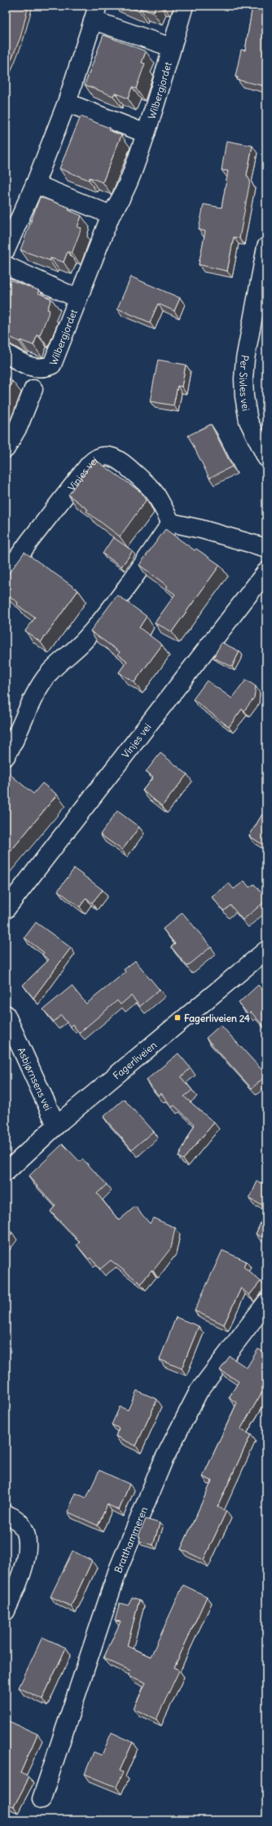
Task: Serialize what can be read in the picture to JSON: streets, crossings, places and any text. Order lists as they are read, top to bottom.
{
  "streets": {
    "street": [
      "Wilbergjordet",
      "Per Sivles vei",
      "Vinjes vei",
      "Fagerliveien",
      "Asbjørnsens vei",
      "Bratthammeren"
    ]
  },
  "crossings": [
    ["Fagerliveien", "Asbjørnsens vei"]
  ],
  "places": {
    "transit": ["Fagerliveien 24"]
  }
}
